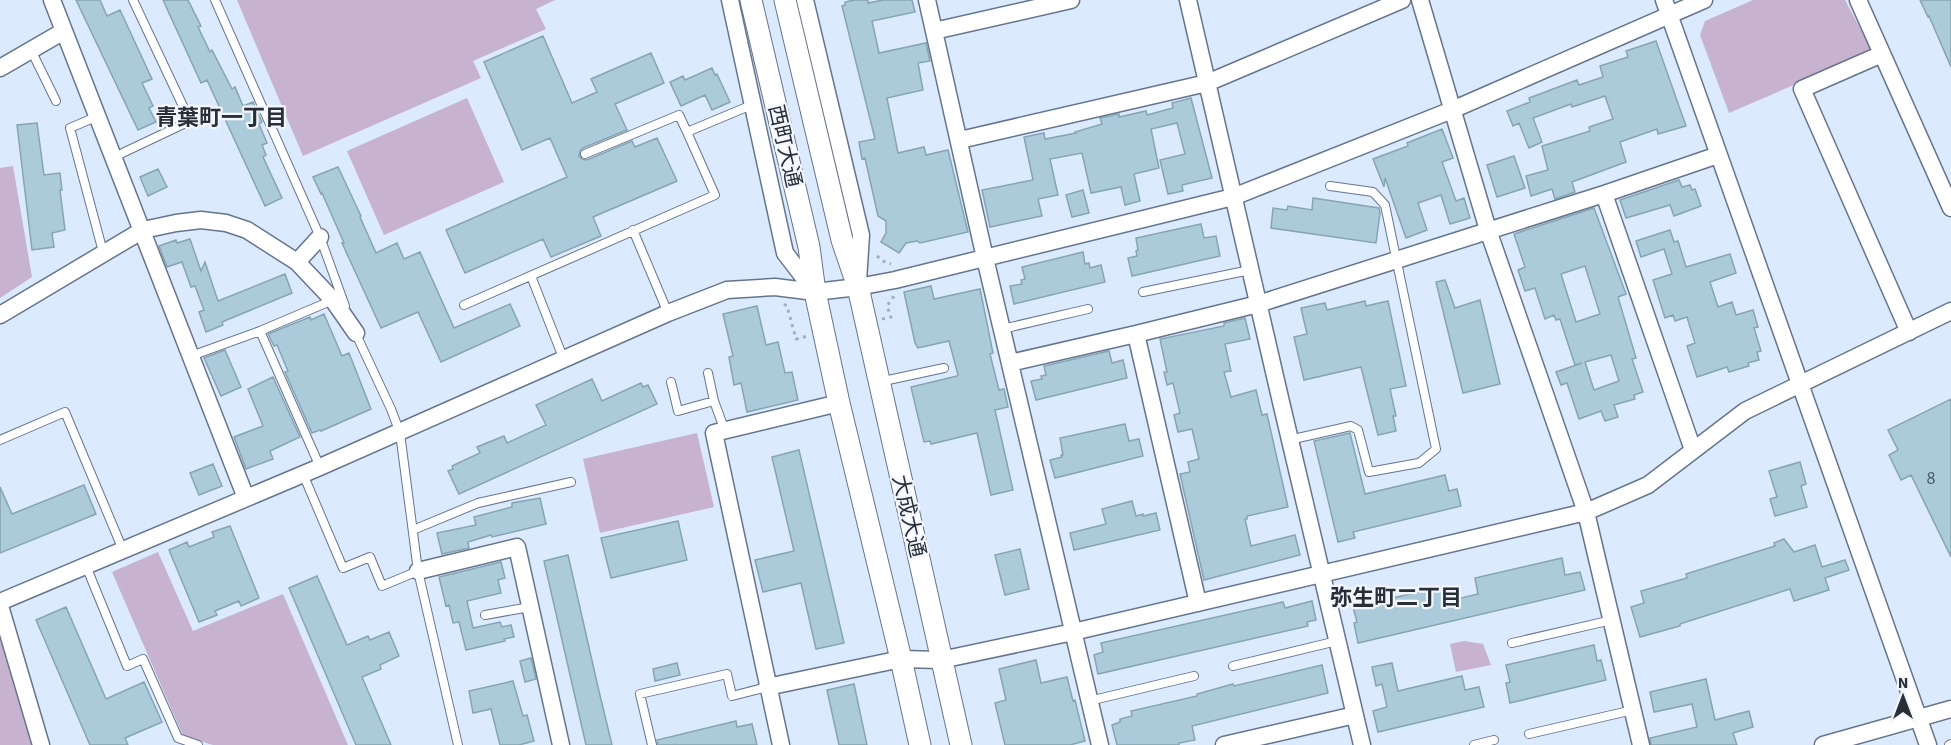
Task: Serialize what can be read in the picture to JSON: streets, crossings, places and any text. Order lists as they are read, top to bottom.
{
  "streets": {
    "street": ["西町大通", "大成大通"]
  },
  "crossings": [
    ["西町大通", "大成大通"]
  ],
  "districts": ["青葉町一丁目", "弥生町二丁目"],
  "house_numbers": ["8"],
  "north": "top"
}
